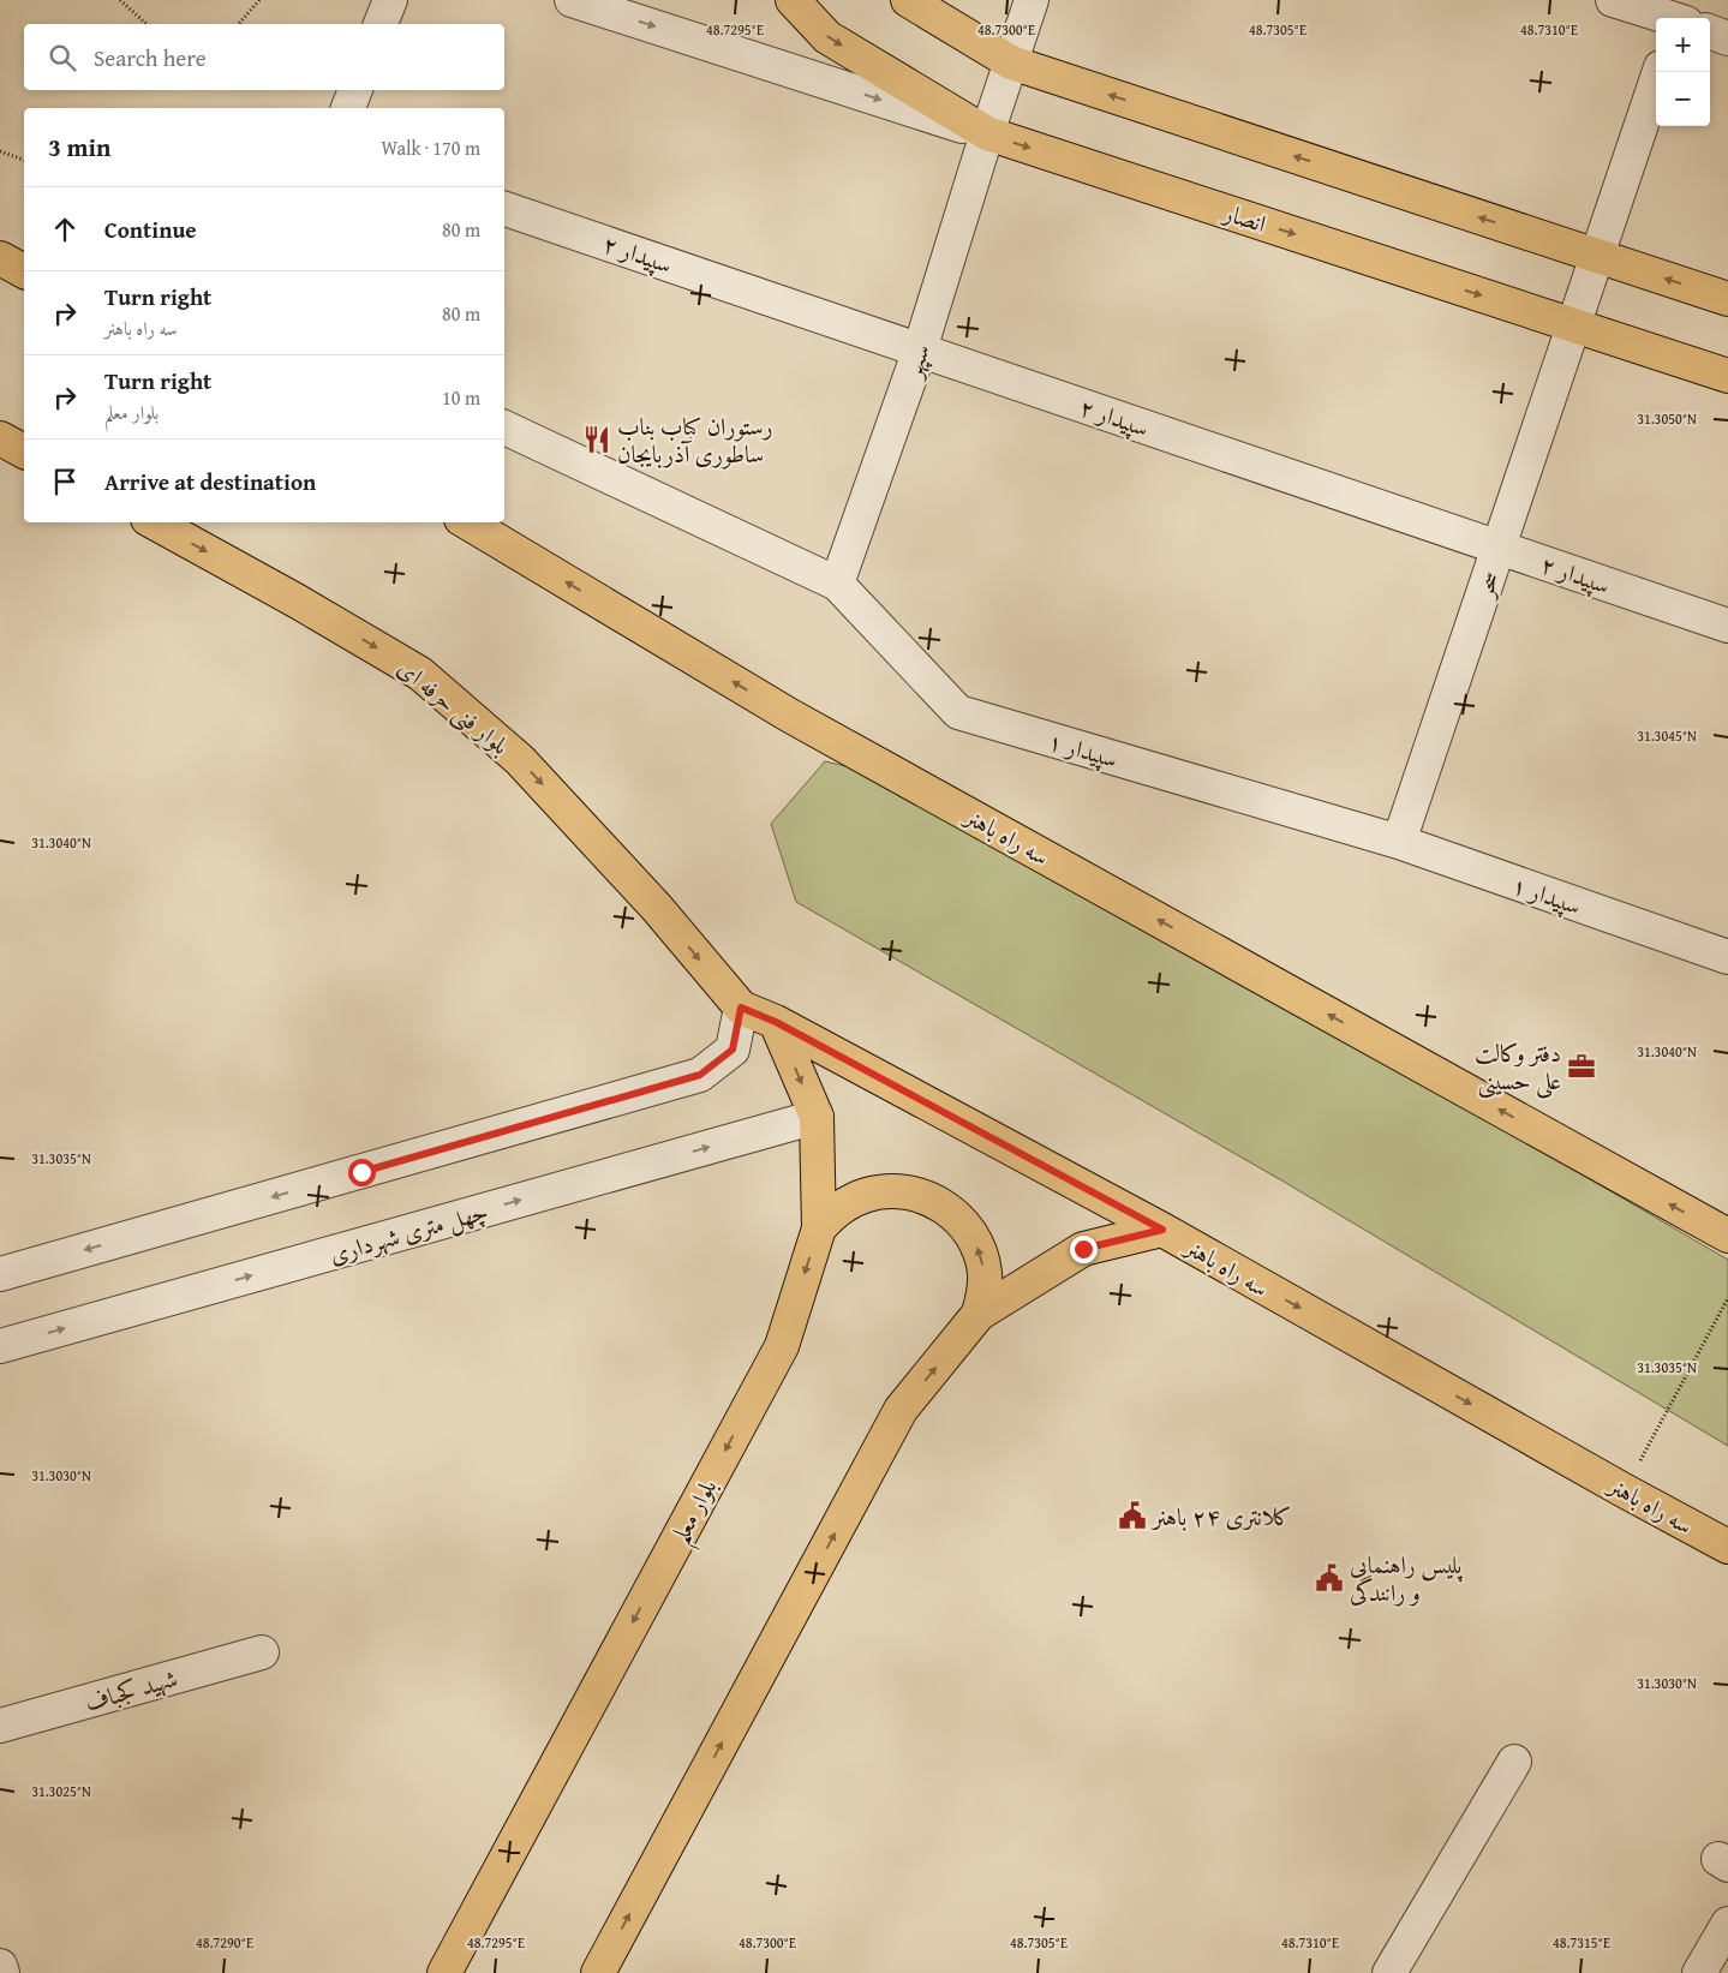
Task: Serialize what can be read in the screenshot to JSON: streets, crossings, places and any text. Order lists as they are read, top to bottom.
{
  "streets": {
    "main road": [
      "انصار",
      "بلوار فنی حرفه ای",
      "سه راه باهنر",
      "بلوار معلم"
    ],
    "street": [
      "سپیدار ۲",
      "سپهر",
      "سحر",
      "سپیدار ۱",
      "چهل متری شهرداری",
      "شهید کجباف"
    ]
  },
  "crossings": [
    ["انصار", "سپهر"],
    ["انصار", "سحر"],
    ["سپیدار ۲", "سپهر"],
    ["سپیدار ۲", "سحر"],
    ["سپهر", "سپیدار ۱"],
    ["سحر", "سپیدار ۱"],
    ["بلوار فنی حرفه ای", "سه راه باهنر"],
    ["سه راه باهنر", "بلوار معلم"],
    ["چهل متری شهرداری", "بلوار معلم"]
  ],
  "one_way": ["بلوار فنی حرفه ای"],
  "places": {
    "restaurant": ["رستوران کباب بناب ساطوری آذربایجان"],
    "office": ["دفتر وکالت علی حسینی"],
    "public building": ["کلانتری ۲۴ باهنر", "پلیس راهنمایی و رانندگی"]
  },
  "page": {
    "map_buttons": ["+", "−"],
    "search": "Search here",
    "heading": ["3 min", "Walk · 170 m"],
    "list": [
      ["Continue", "80 m"],
      ["Turn right", "سه راه باهنر", "80 m"],
      ["Turn right", "بلوار معلم", "10 m"],
      "Arrive at destination"
    ]
  },
  "coordinates": [
    "48.7295°E",
    "48.7300°E",
    "48.7305°E",
    "48.7310°E",
    "31.3050°N",
    "31.3045°N",
    "31.3040°N",
    "31.3035°N",
    "31.3030°N",
    "31.3025°N",
    "48.7290°E",
    "48.7315°E"
  ]
}
